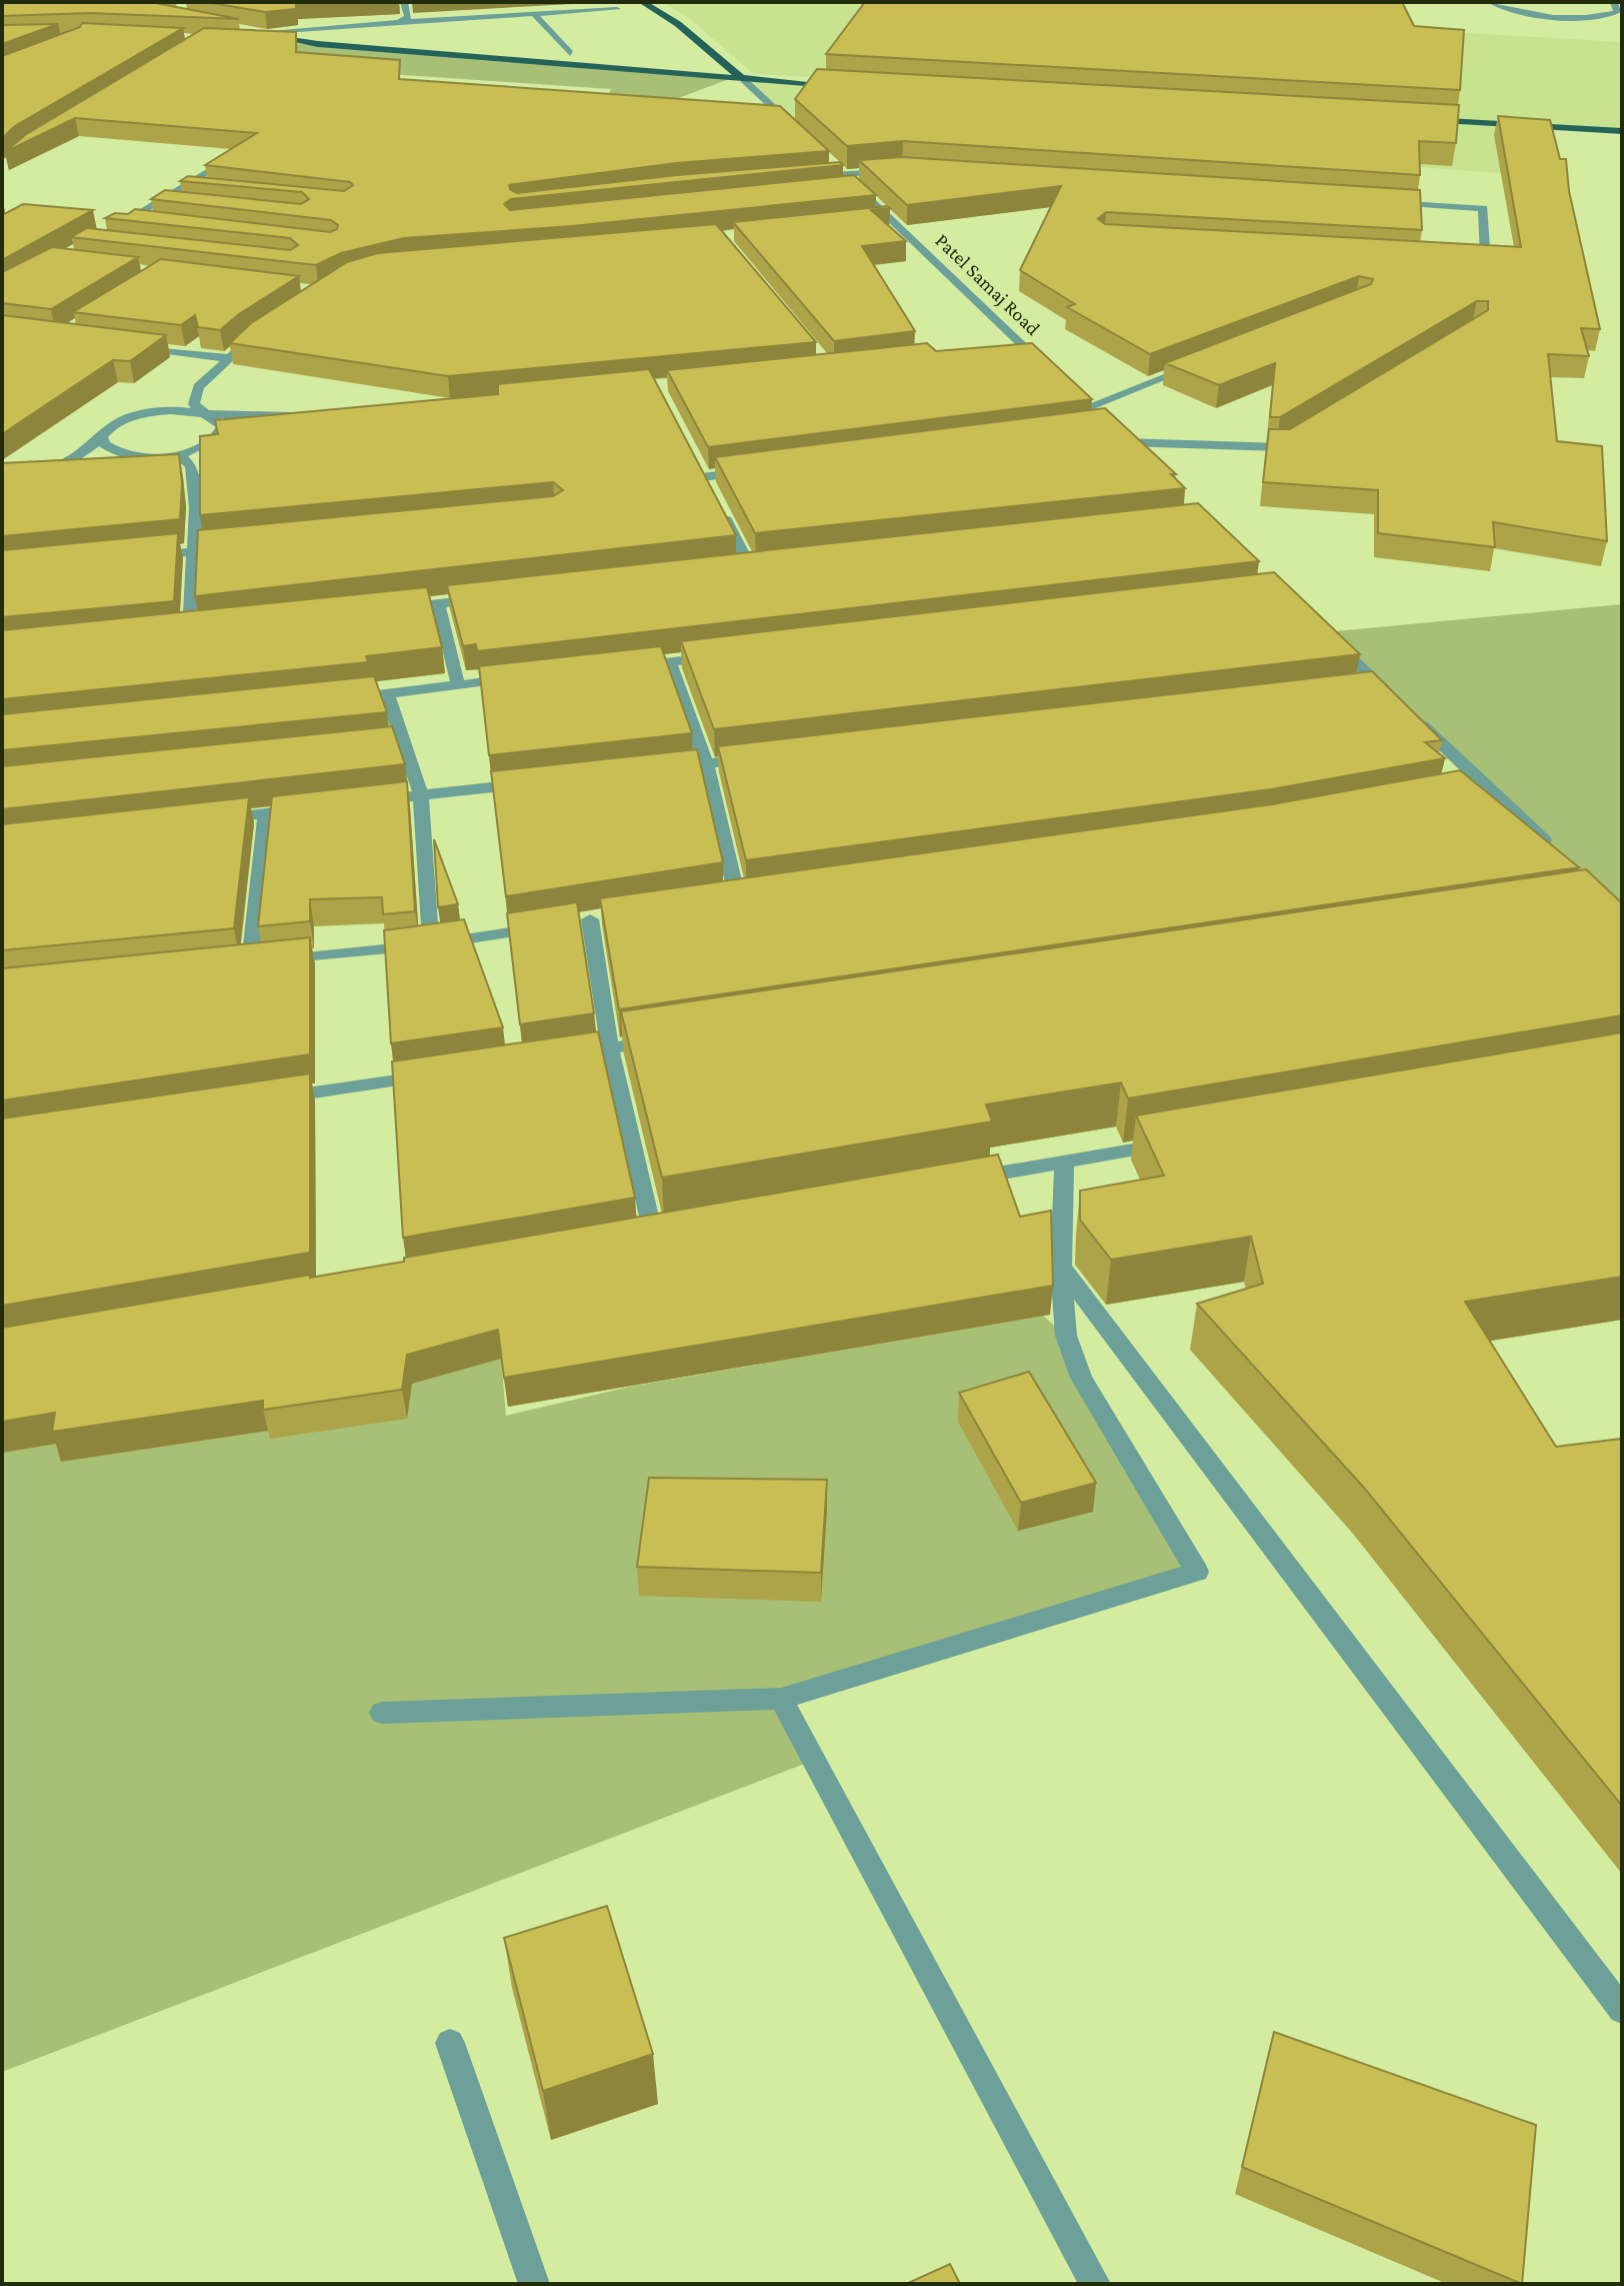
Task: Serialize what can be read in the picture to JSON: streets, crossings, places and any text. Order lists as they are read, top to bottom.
{
  "streets": {
    "street": ["Patel Samaj Road"]
  }
}
